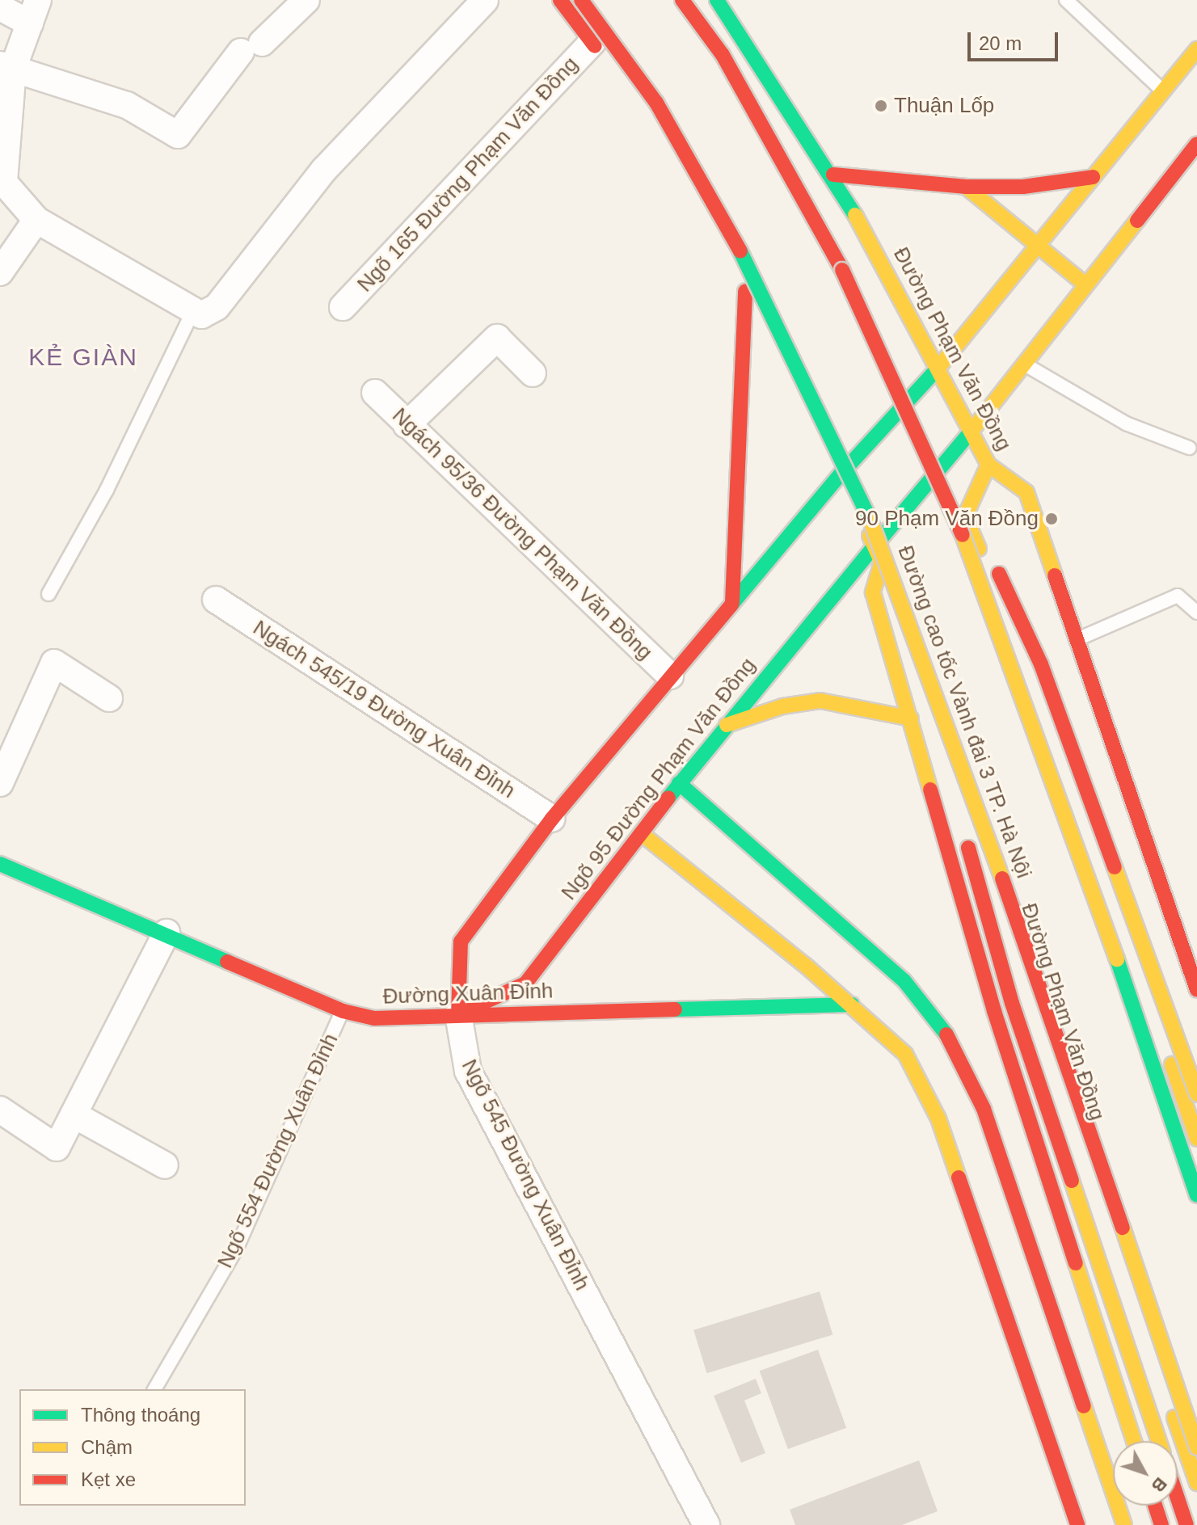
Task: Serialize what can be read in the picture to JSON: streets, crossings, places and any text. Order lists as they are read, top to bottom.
{
  "streets": {
    "main road": [
      "Đường Phạm Văn Đồng",
      "Đường cao tốc Vành đai 3 TP. Hà Nội",
      "Ngõ 95 Đường Phạm Văn Đồng",
      "Đường Xuân Đỉnh",
      "Ngõ 545 Đường Xuân Đỉnh"
    ],
    "street": ["Ngõ 165 Đường Phạm Văn Đồng", "Ngách 95/36 Đường Phạm Văn Đồng", "Ngách 545/19 Đường Xuân Đỉnh"],
    "lane": ["Ngõ 554 Đường Xuân Đỉnh"]
  },
  "crossings": [
    ["Ngõ 165 Đường Phạm Văn Đồng", "Đường Phạm Văn Đồng"],
    ["Đường Phạm Văn Đồng", "Đường cao tốc Vành đai 3 TP. Hà Nội"],
    ["Đường Phạm Văn Đồng", "Ngõ 95 Đường Phạm Văn Đồng"],
    ["Ngách 95/36 Đường Phạm Văn Đồng", "Ngõ 545 Đường Xuân Đỉnh"],
    ["Ngách 545/19 Đường Xuân Đỉnh", "Ngõ 545 Đường Xuân Đỉnh"],
    ["Đường cao tốc Vành đai 3 TP. Hà Nội", "Ngõ 95 Đường Phạm Văn Đồng"],
    ["Ngõ 95 Đường Phạm Văn Đồng", "Đường Xuân Đỉnh"],
    ["Ngõ 95 Đường Phạm Văn Đồng", "Ngõ 545 Đường Xuân Đỉnh"],
    ["Đường Xuân Đỉnh", "Ngõ 554 Đường Xuân Đỉnh"],
    ["Đường Xuân Đỉnh", "Ngõ 545 Đường Xuân Đỉnh"]
  ],
  "districts": ["KẺ GIÀN"],
  "places": ["Thuận Lốp", "90 Phạm Văn Đồng"],
  "legend": ["Thông thoáng", "Chậm", "Kẹt xe"],
  "scale_bar": "20 m",
  "north": "bottom right"
}
